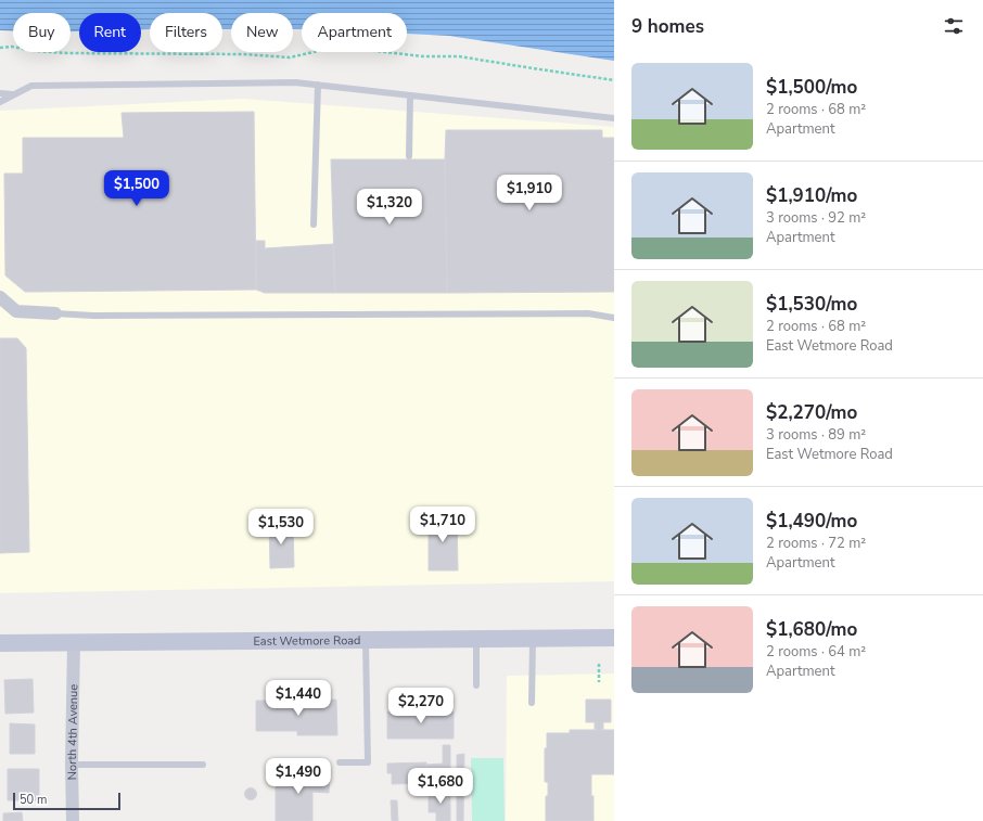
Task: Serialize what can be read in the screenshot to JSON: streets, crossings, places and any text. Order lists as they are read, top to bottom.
{
  "streets": {
    "main road": ["East Wetmore Road"],
    "street": ["North 4th Avenue"]
  },
  "crossings": [
    ["East Wetmore Road", "North 4th Avenue"]
  ],
  "scale_bar": "50 m",
  "page": {
    "heading": "9 homes",
    "chip": [
      "Buy",
      "Rent",
      "Filters",
      "New",
      "Apartment"
    ],
    "list": [
      {
        "name": "$1,500/mo",
        "note": "2 rooms · 68 m² · Apartment"
      },
      {
        "name": "$1,910/mo",
        "note": "3 rooms · 92 m² · Apartment"
      },
      {
        "name": "$1,530/mo",
        "note": "2 rooms · 68 m² · East Wetmore Road"
      },
      {
        "name": "$2,270/mo",
        "note": "3 rooms · 89 m² · East Wetmore Road"
      },
      {
        "name": "$1,490/mo",
        "note": "2 rooms · 72 m² · Apartment"
      },
      {
        "name": "$1,680/mo",
        "note": "2 rooms · 64 m² · Apartment"
      }
    ],
    "price": [
      "$1,500",
      "$1,910",
      "$1,320",
      "$1,710",
      "$1,530",
      "$1,440",
      "$2,270",
      "$1,490",
      "$1,680"
    ],
    "scale": "50 m"
  }
}
